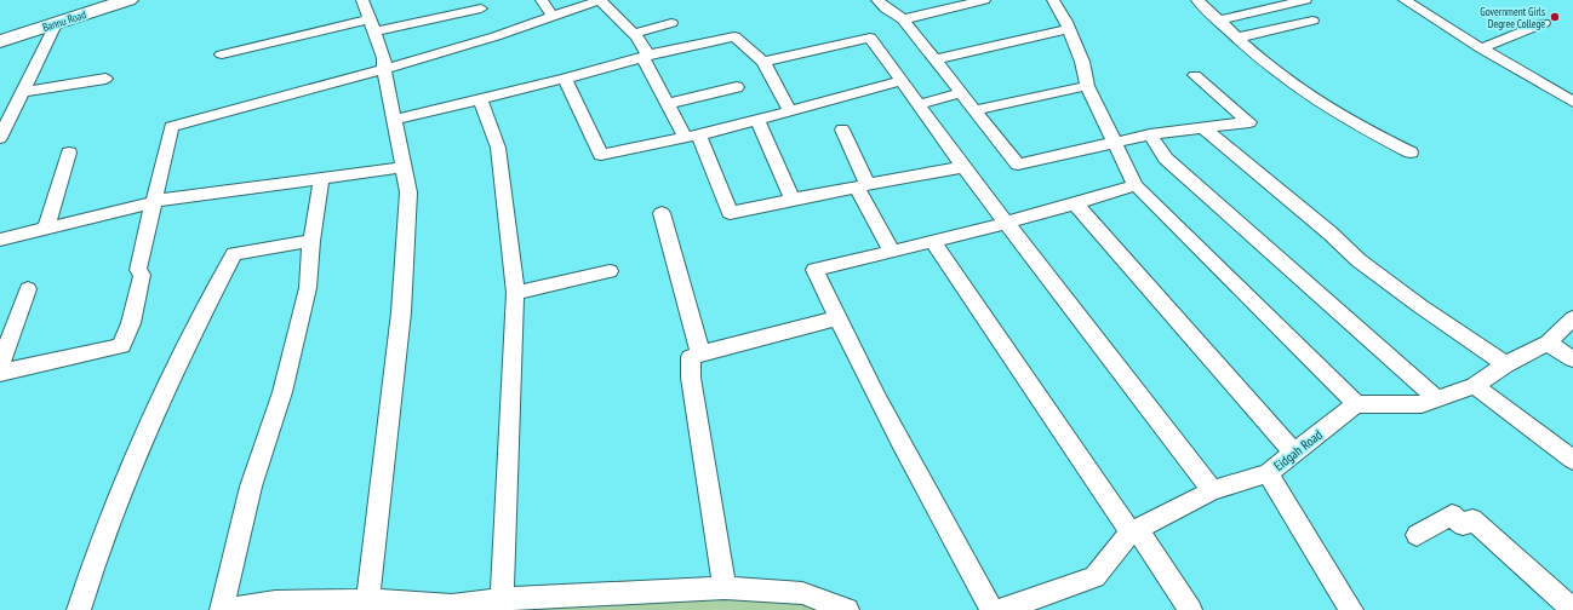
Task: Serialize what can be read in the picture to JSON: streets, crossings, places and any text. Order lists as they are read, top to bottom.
{
  "streets": {
    "highway": ["Bannu Road"],
    "street": ["Eidgah Road"]
  },
  "places": ["Government Girls Degree College"]
}
